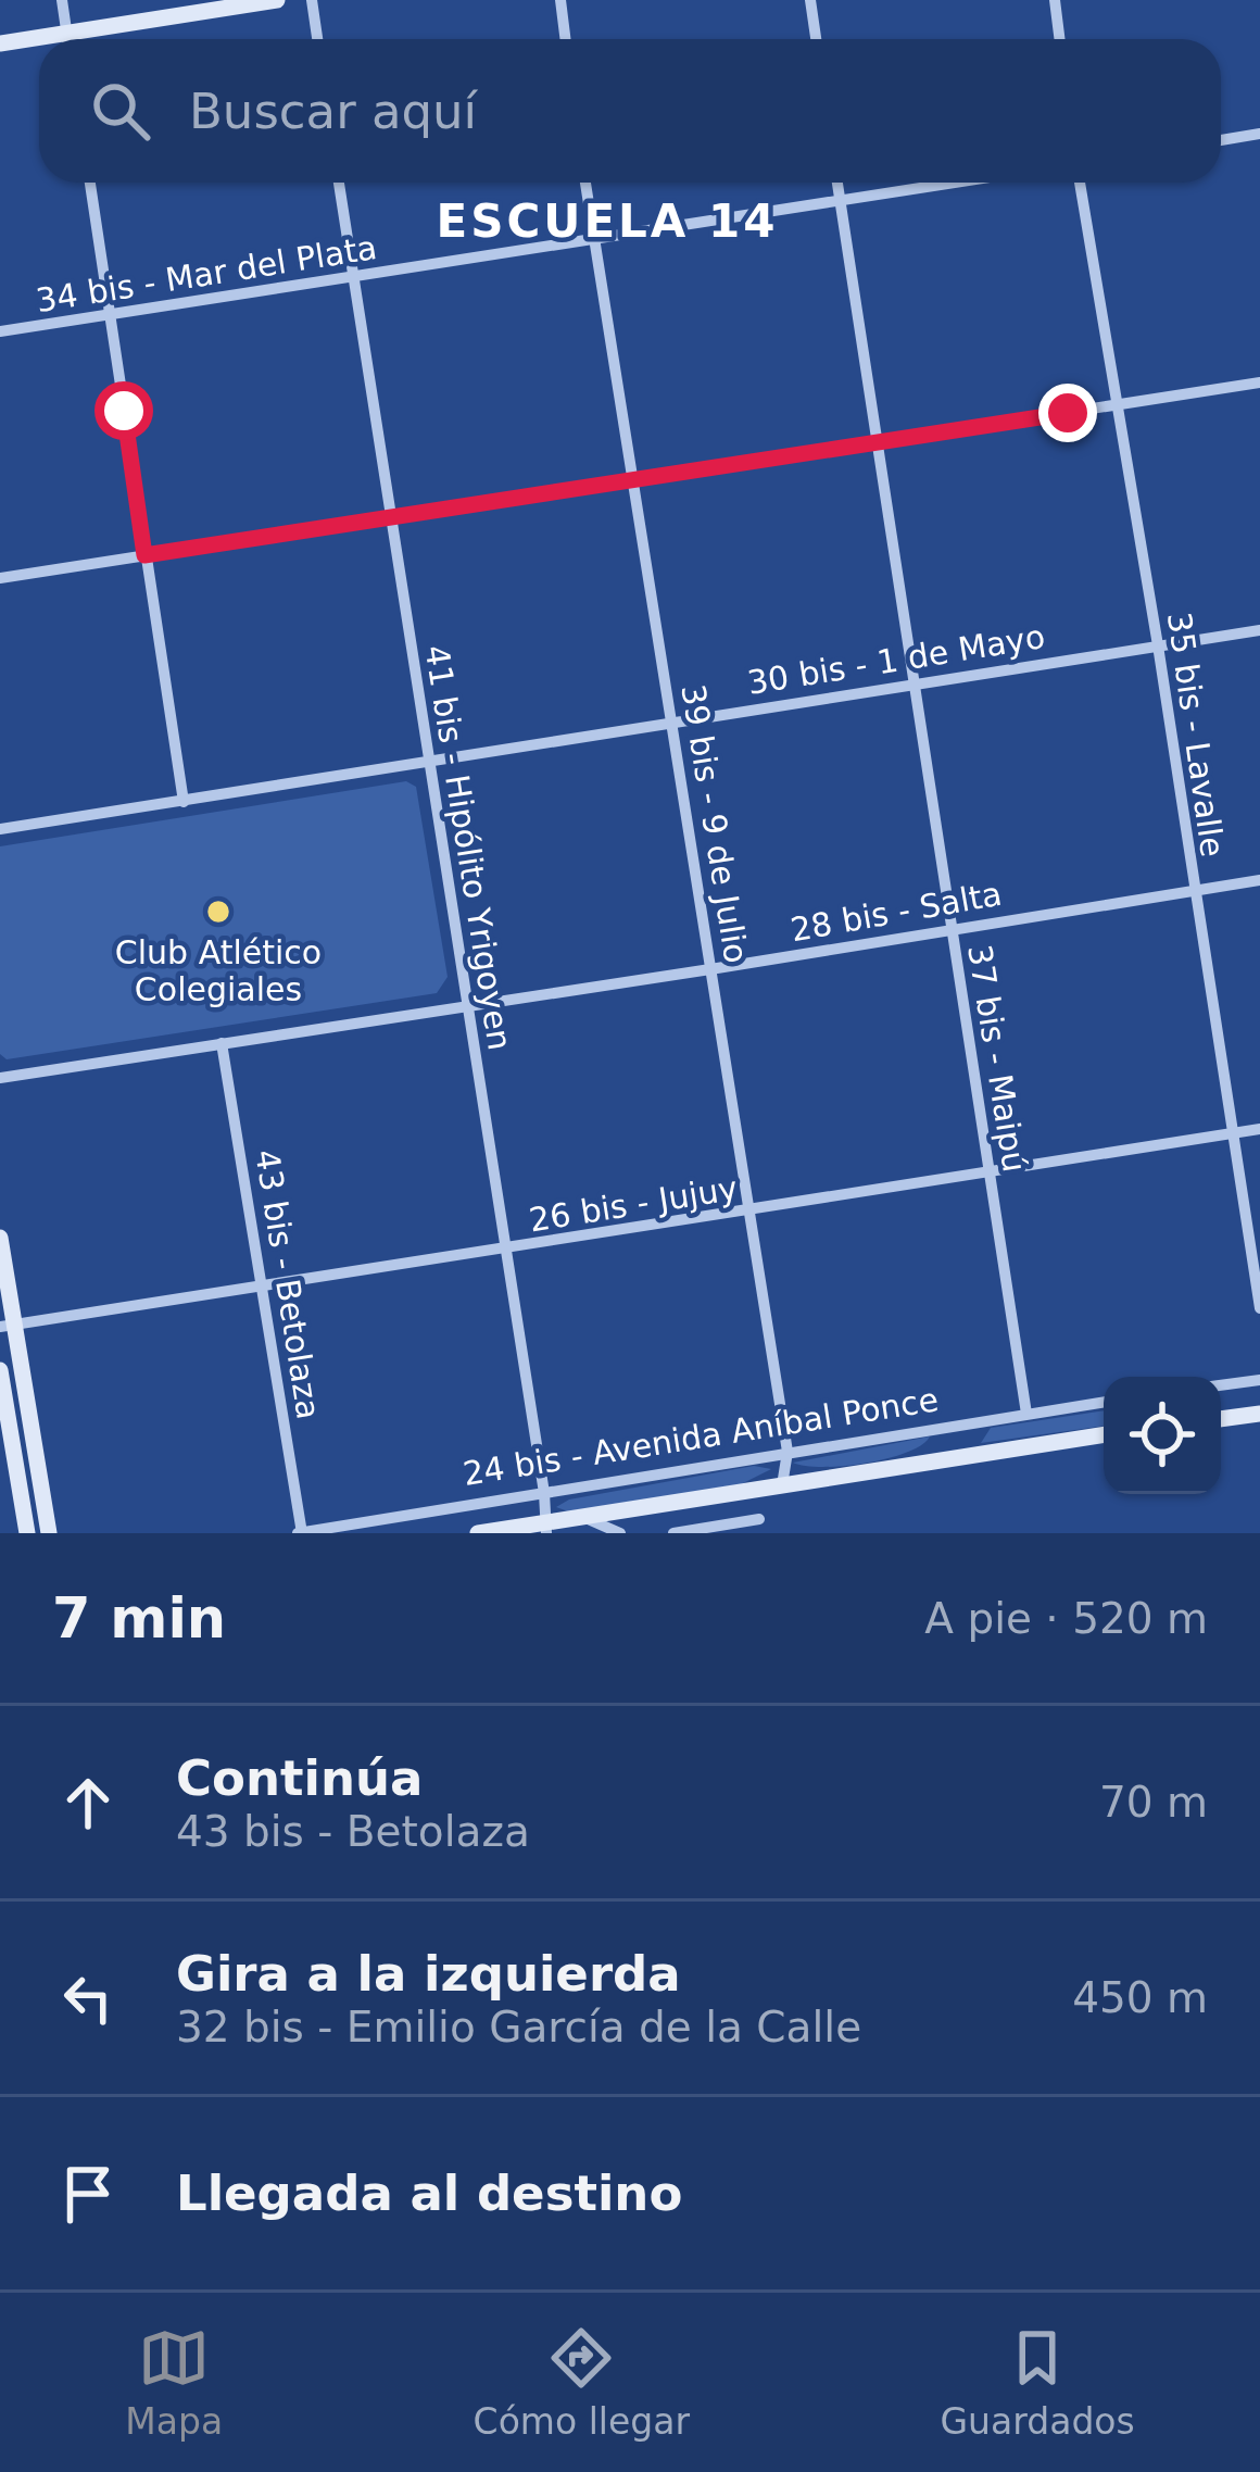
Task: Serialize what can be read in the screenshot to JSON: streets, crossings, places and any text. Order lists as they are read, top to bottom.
{
  "streets": {
    "main road": ["24 bis - Avenida Aníbal Ponce"],
    "street": [
      "34 bis - Mar del Plata",
      "30 bis - 1 de Mayo",
      "35 bis - Lavalle",
      "39 bis - 9 de Julio",
      "41 bis - Hipólito Yrigoyen",
      "28 bis - Salta",
      "37 bis - Maipú",
      "26 bis - Jujuy",
      "43 bis - Betolaza"
    ]
  },
  "crossings": [
    ["34 bis - Mar del Plata", "39 bis - 9 de Julio"],
    ["34 bis - Mar del Plata", "41 bis - Hipólito Yrigoyen"],
    ["34 bis - Mar del Plata", "37 bis - Maipú"],
    ["30 bis - 1 de Mayo", "35 bis - Lavalle"],
    ["30 bis - 1 de Mayo", "39 bis - 9 de Julio"],
    ["30 bis - 1 de Mayo", "41 bis - Hipólito Yrigoyen"],
    ["30 bis - 1 de Mayo", "37 bis - Maipú"],
    ["35 bis - Lavalle", "28 bis - Salta"],
    ["35 bis - Lavalle", "26 bis - Jujuy"],
    ["39 bis - 9 de Julio", "28 bis - Salta"],
    ["39 bis - 9 de Julio", "26 bis - Jujuy"],
    ["39 bis - 9 de Julio", "24 bis - Avenida Aníbal Ponce"],
    ["41 bis - Hipólito Yrigoyen", "28 bis - Salta"],
    ["41 bis - Hipólito Yrigoyen", "26 bis - Jujuy"],
    ["41 bis - Hipólito Yrigoyen", "24 bis - Avenida Aníbal Ponce"],
    ["28 bis - Salta", "37 bis - Maipú"],
    ["28 bis - Salta", "43 bis - Betolaza"],
    ["37 bis - Maipú", "26 bis - Jujuy"],
    ["37 bis - Maipú", "24 bis - Avenida Aníbal Ponce"],
    ["26 bis - Jujuy", "43 bis - Betolaza"],
    ["43 bis - Betolaza", "24 bis - Avenida Aníbal Ponce"]
  ],
  "districts": ["ESCUELA 14"],
  "places": ["Club Atlético Colegiales"],
  "page": {
    "search": "Buscar aquí",
    "heading": ["7 min", "A pie · 520 m"],
    "list": [
      ["Continúa", "43 bis - Betolaza", "70 m"],
      ["Gira a la izquierda", "32 bis - Emilio García de la Calle", "450 m"],
      "Llegada al destino"
    ],
    "nav": ["Mapa", "Cómo llegar", "Guardados"]
  }
}
